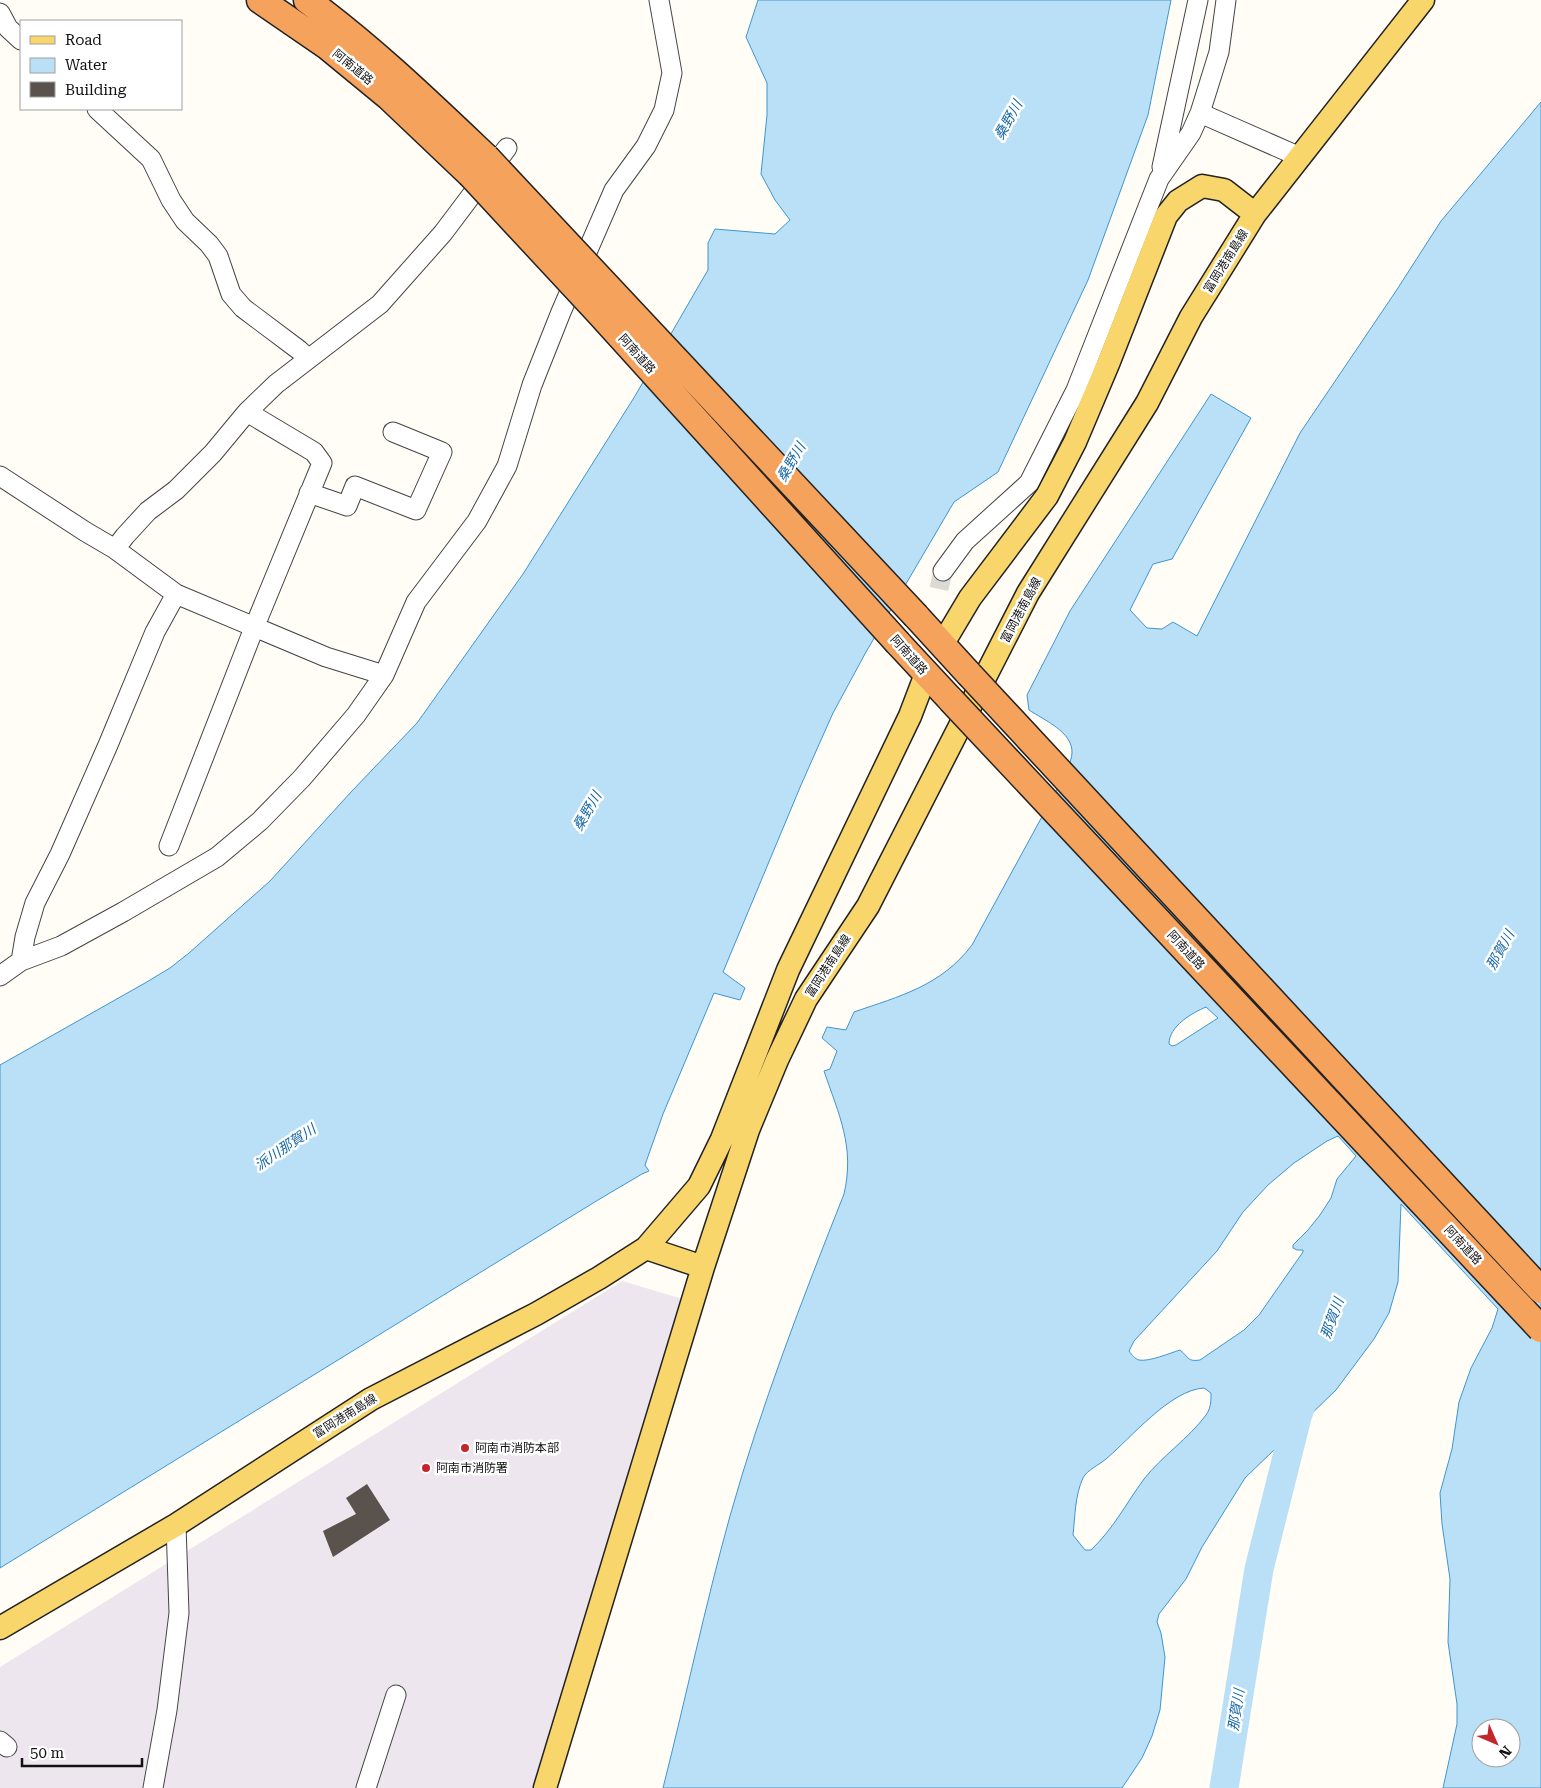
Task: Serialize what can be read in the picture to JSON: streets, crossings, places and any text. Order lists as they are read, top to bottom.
{
  "streets": {
    "highway": ["阿南道路"],
    "main road": ["富岡港南島線"]
  },
  "crossings": [
    ["阿南道路", "富岡港南島線"]
  ],
  "water": ["桑野川", "那賀川", "派川那賀川"],
  "places": ["阿南市消防本部", "阿南市消防署"],
  "legend": ["Road", "Water", "Building"],
  "scale_bar": "50 m",
  "north": "bottom right"
}
